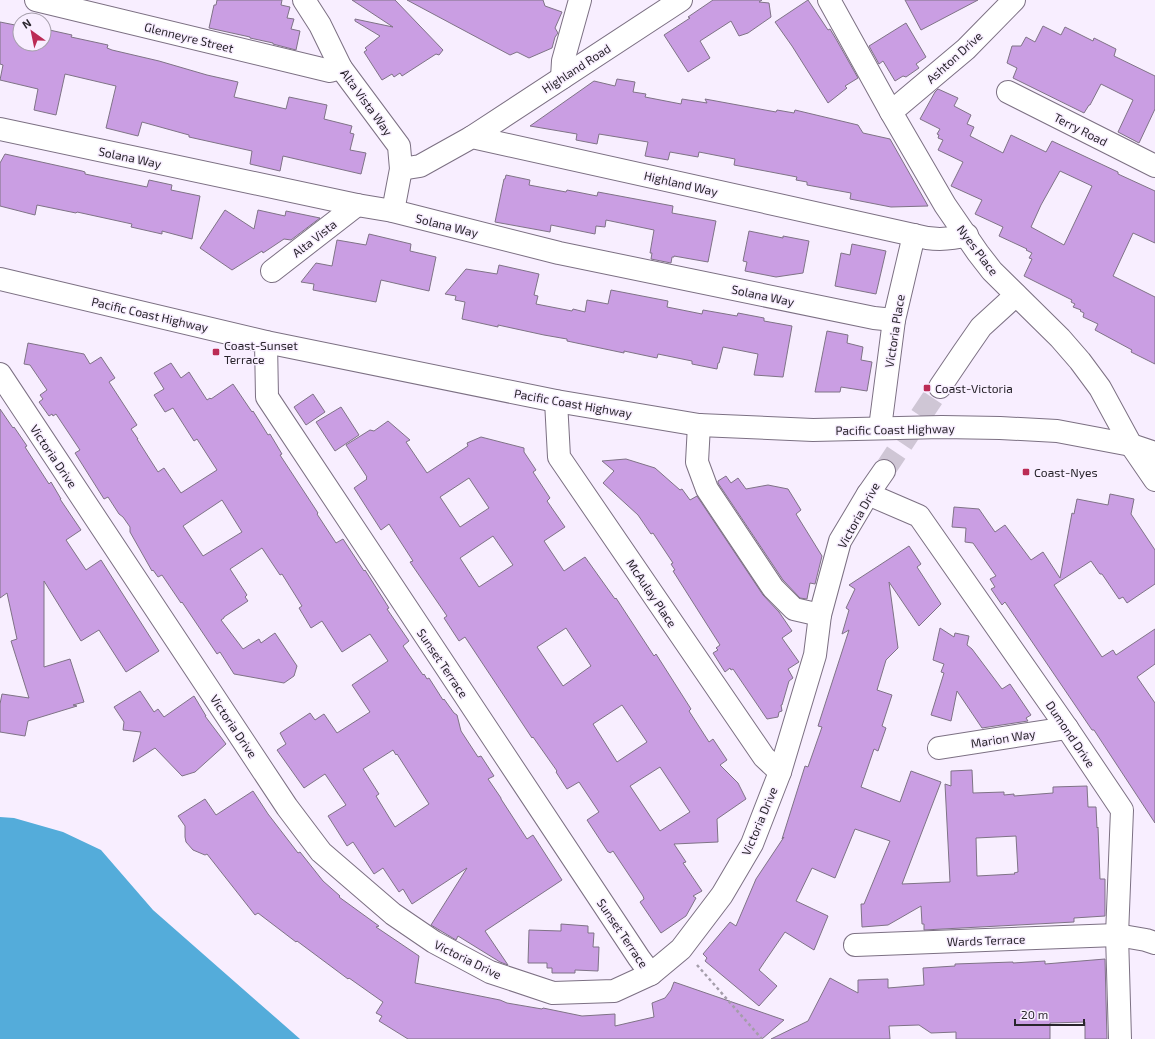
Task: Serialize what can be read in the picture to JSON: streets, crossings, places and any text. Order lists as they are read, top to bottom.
{
  "streets": {
    "main road": [
      "Glenneyre Street",
      "Ashton Drive",
      "Highland Road",
      "Alta Vista Way",
      "Terry Road",
      "Solana Way",
      "Highland Way",
      "Alta Vista",
      "Nyes Place",
      "Pacific Coast Highway",
      "Victoria Place",
      "Victoria Drive",
      "McAulay Place",
      "Sunset Terrace",
      "Dumond Drive",
      "Marion Way",
      "Wards Terrace"
    ]
  },
  "crossings": [
    ["Glenneyre Street", "Alta Vista Way"],
    ["Ashton Drive", "Nyes Place"],
    ["Highland Road", "Highland Way"],
    ["Alta Vista Way", "Solana Way"],
    ["Solana Way", "Alta Vista"],
    ["Solana Way", "Victoria Place"],
    ["Highland Way", "Nyes Place"],
    ["Highland Way", "Victoria Place"],
    ["Nyes Place", "Pacific Coast Highway"],
    ["Pacific Coast Highway", "Victoria Place"],
    ["Pacific Coast Highway", "McAulay Place"],
    ["Pacific Coast Highway", "Sunset Terrace"],
    ["Victoria Drive", "McAulay Place"],
    ["Victoria Drive", "Sunset Terrace"],
    ["Victoria Drive", "Dumond Drive"],
    ["Dumond Drive", "Marion Way"],
    ["Dumond Drive", "Wards Terrace"]
  ],
  "places": {
    "transit": ["Coast-Sunset Terrace", "Coast-Victoria", "Coast-Nyes"]
  },
  "scale_bar": "20 m",
  "north": "top left"
}
